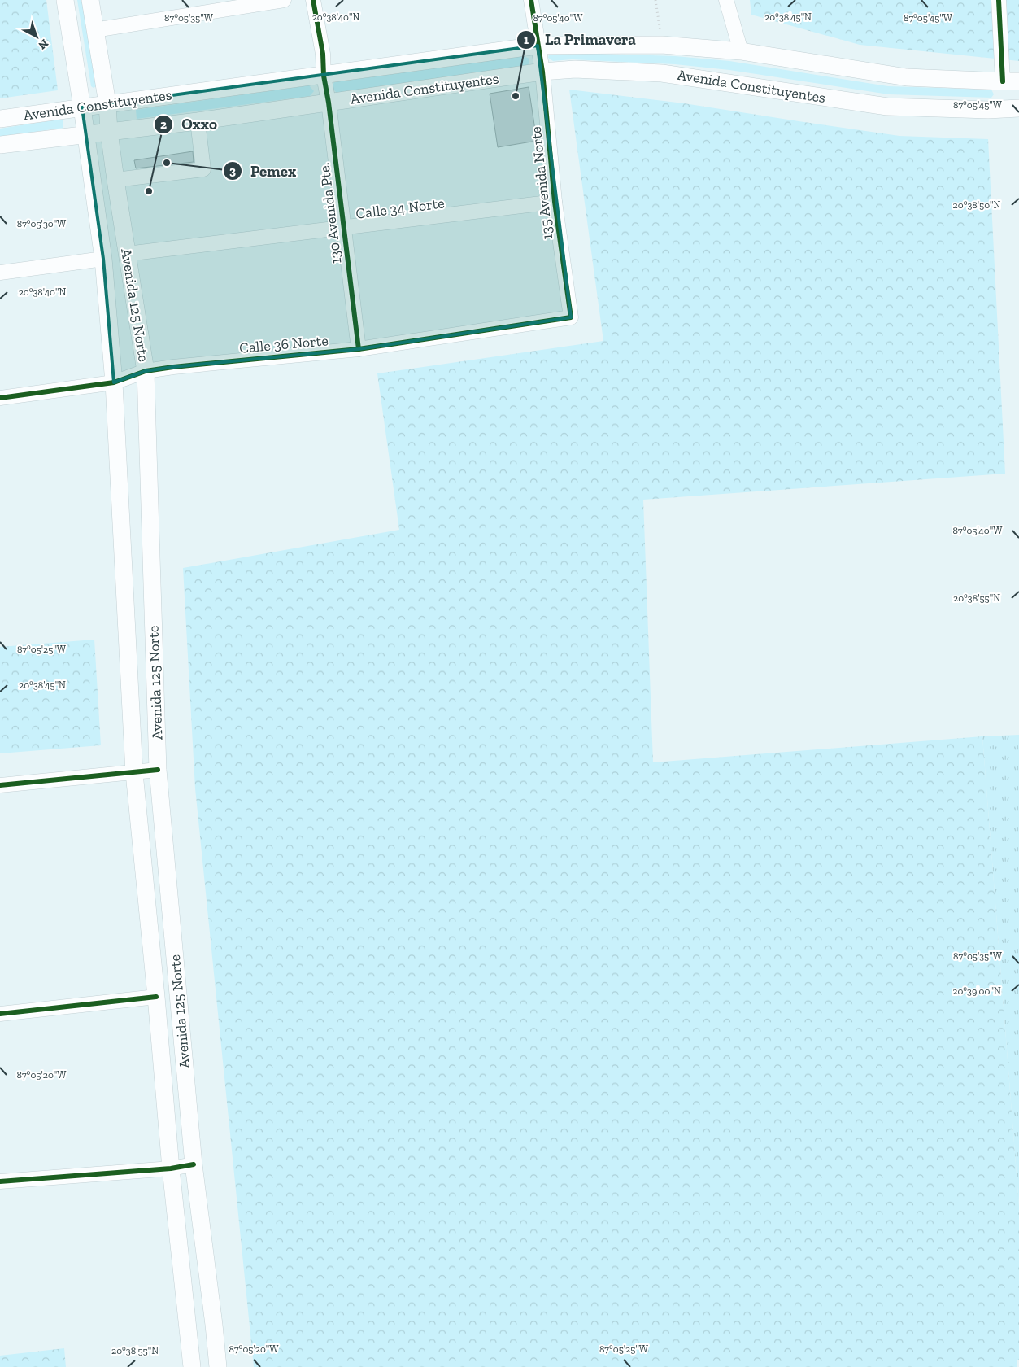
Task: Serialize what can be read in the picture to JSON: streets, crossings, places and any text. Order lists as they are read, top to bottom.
{
  "streets": {
    "main road": ["Avenida Constituyentes", "Avenida 125 Norte"],
    "street": [
      "135 Avenida Norte",
      "Calle 34 Norte",
      "130 Avenida Pte.",
      "Calle 36 Norte"
    ]
  },
  "crossings": [
    ["Avenida Constituyentes", "135 Avenida Norte"],
    ["Avenida Constituyentes", "130 Avenida Pte."],
    ["Avenida Constituyentes", "Avenida 125 Norte"],
    ["135 Avenida Norte", "Calle 34 Norte"],
    ["135 Avenida Norte", "Calle 36 Norte"],
    ["Calle 34 Norte", "130 Avenida Pte."],
    ["Calle 34 Norte", "Avenida 125 Norte"],
    ["130 Avenida Pte.", "Calle 36 Norte"],
    ["Avenida 125 Norte", "Calle 36 Norte"]
  ],
  "places": ["La Primavera", "Pemex", "Oxxo"],
  "north": "bottom right",
  "coordinates": [
    "20°38'40\"N",
    "20°38'45\"N",
    "87°05'35\"W",
    "87°05'40\"W",
    "87°05'45\"W",
    "20°38'50\"N",
    "87°05'30\"W",
    "20°38'55\"N",
    "87°05'25\"W",
    "20°39'00\"N",
    "87°05'20\"W"
  ]
}
